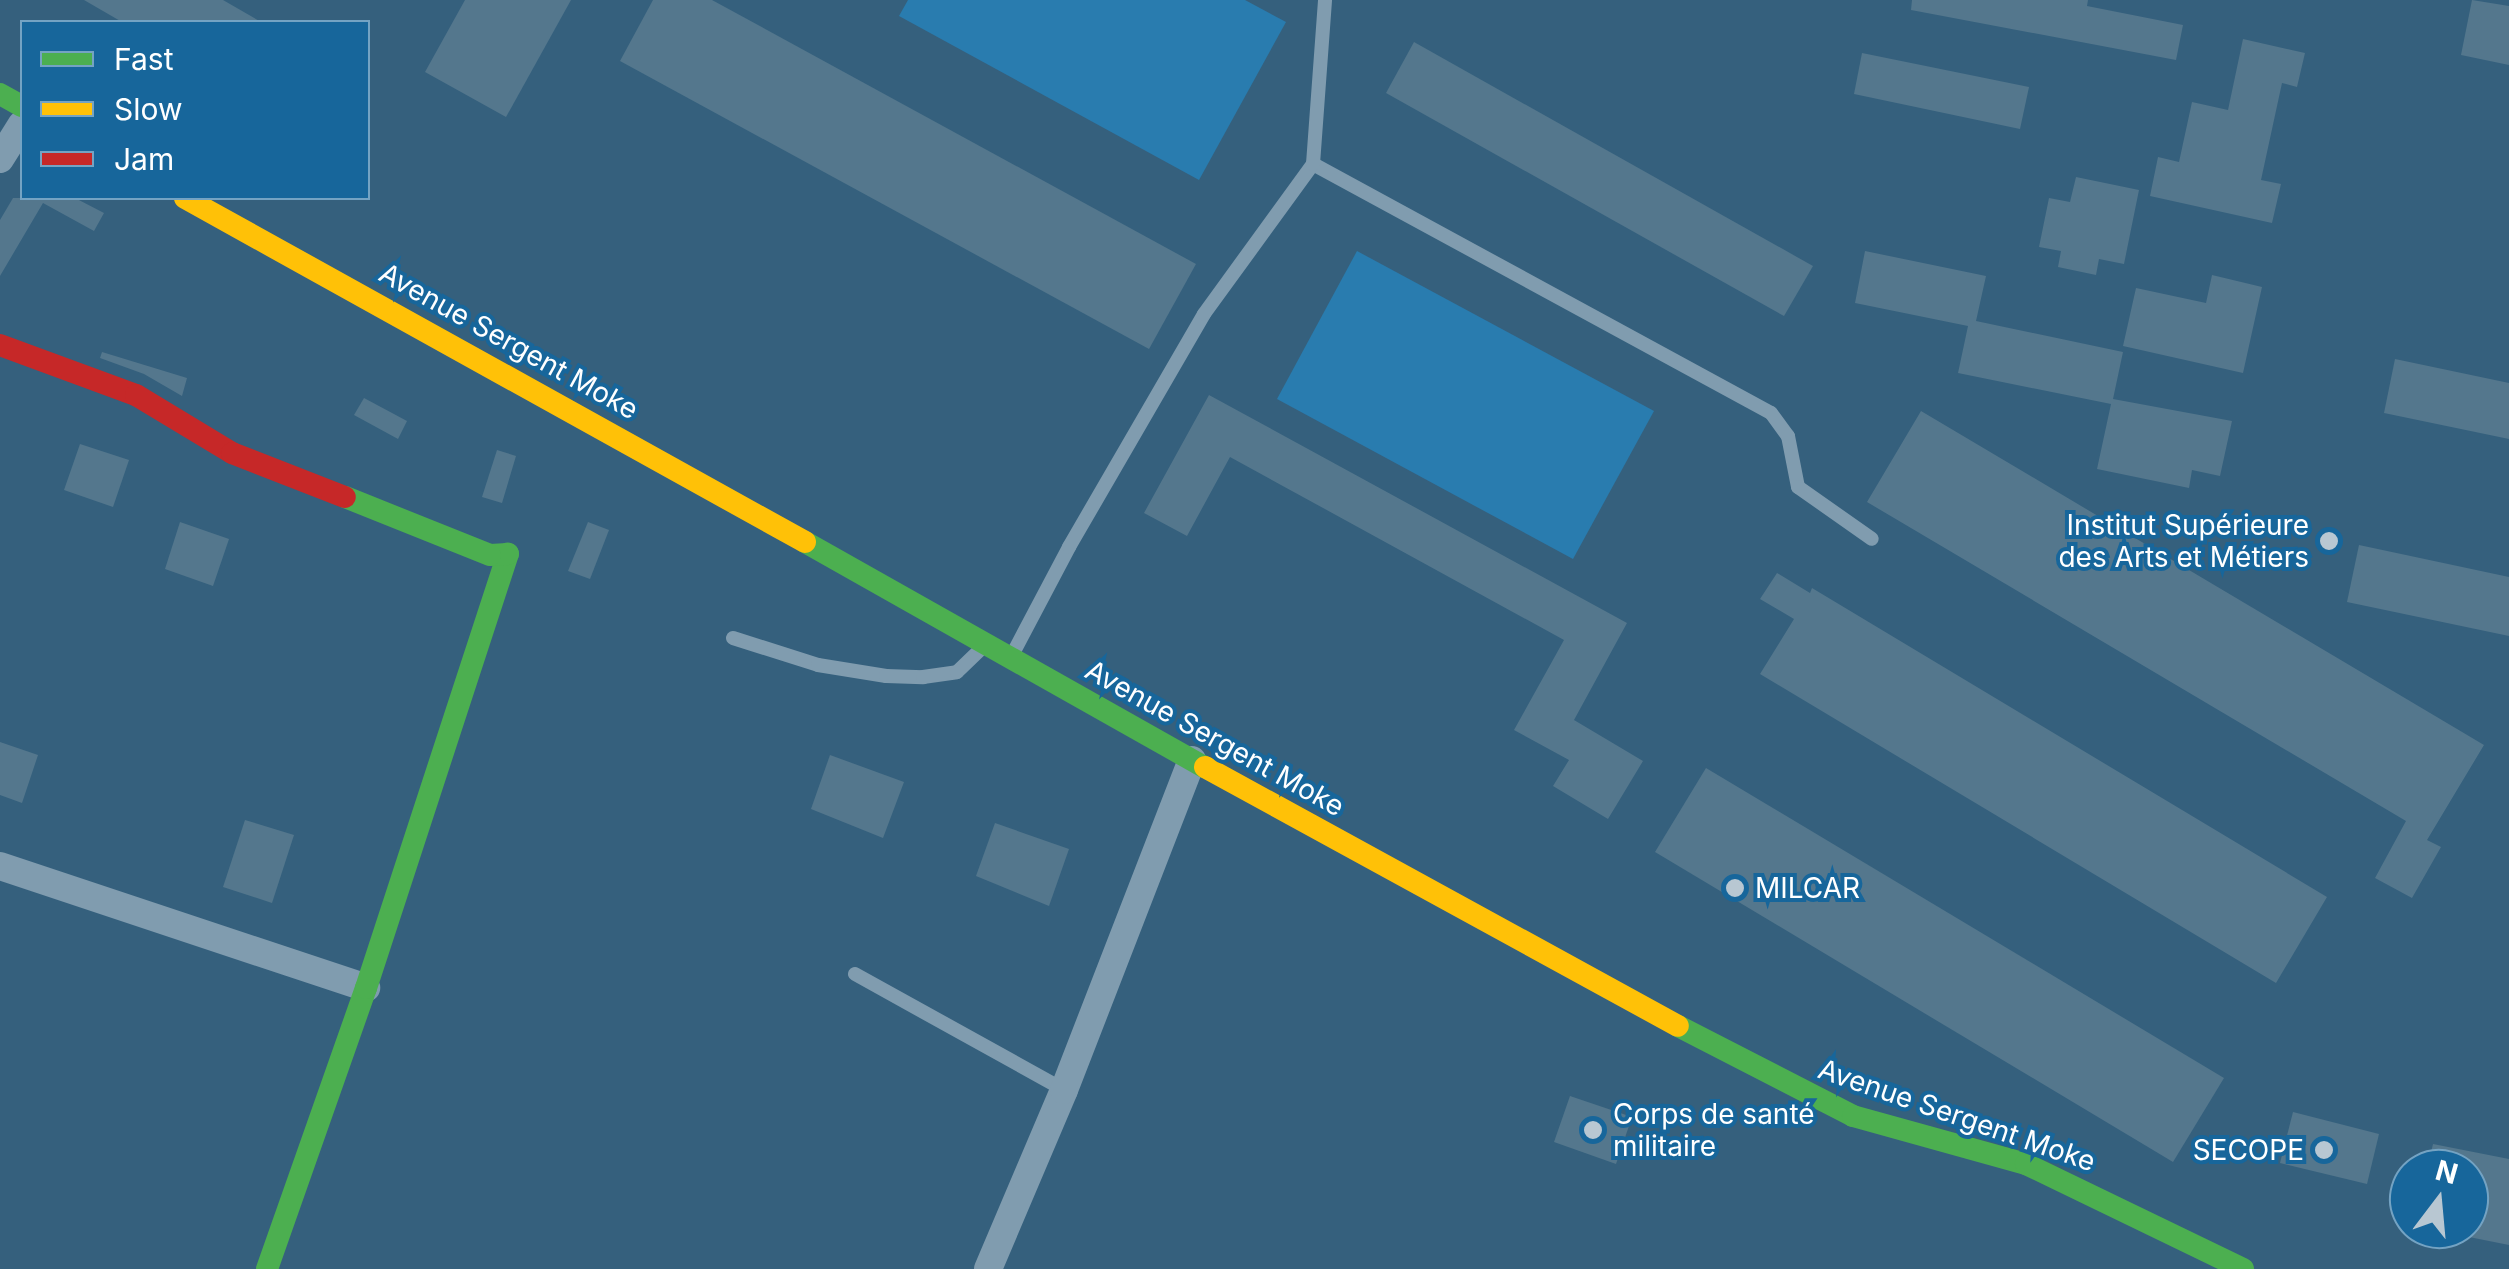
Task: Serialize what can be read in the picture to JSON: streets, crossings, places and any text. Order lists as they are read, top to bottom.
{
  "streets": {
    "main road": ["Avenue Sergent Moke"]
  },
  "places": [
    "Institut Supérieure des Arts et Métiers",
    "MILCAR",
    "Corps de santé militaire",
    "SECOPE"
  ],
  "legend": ["Fast", "Slow", "Jam"],
  "north": "top"
}
